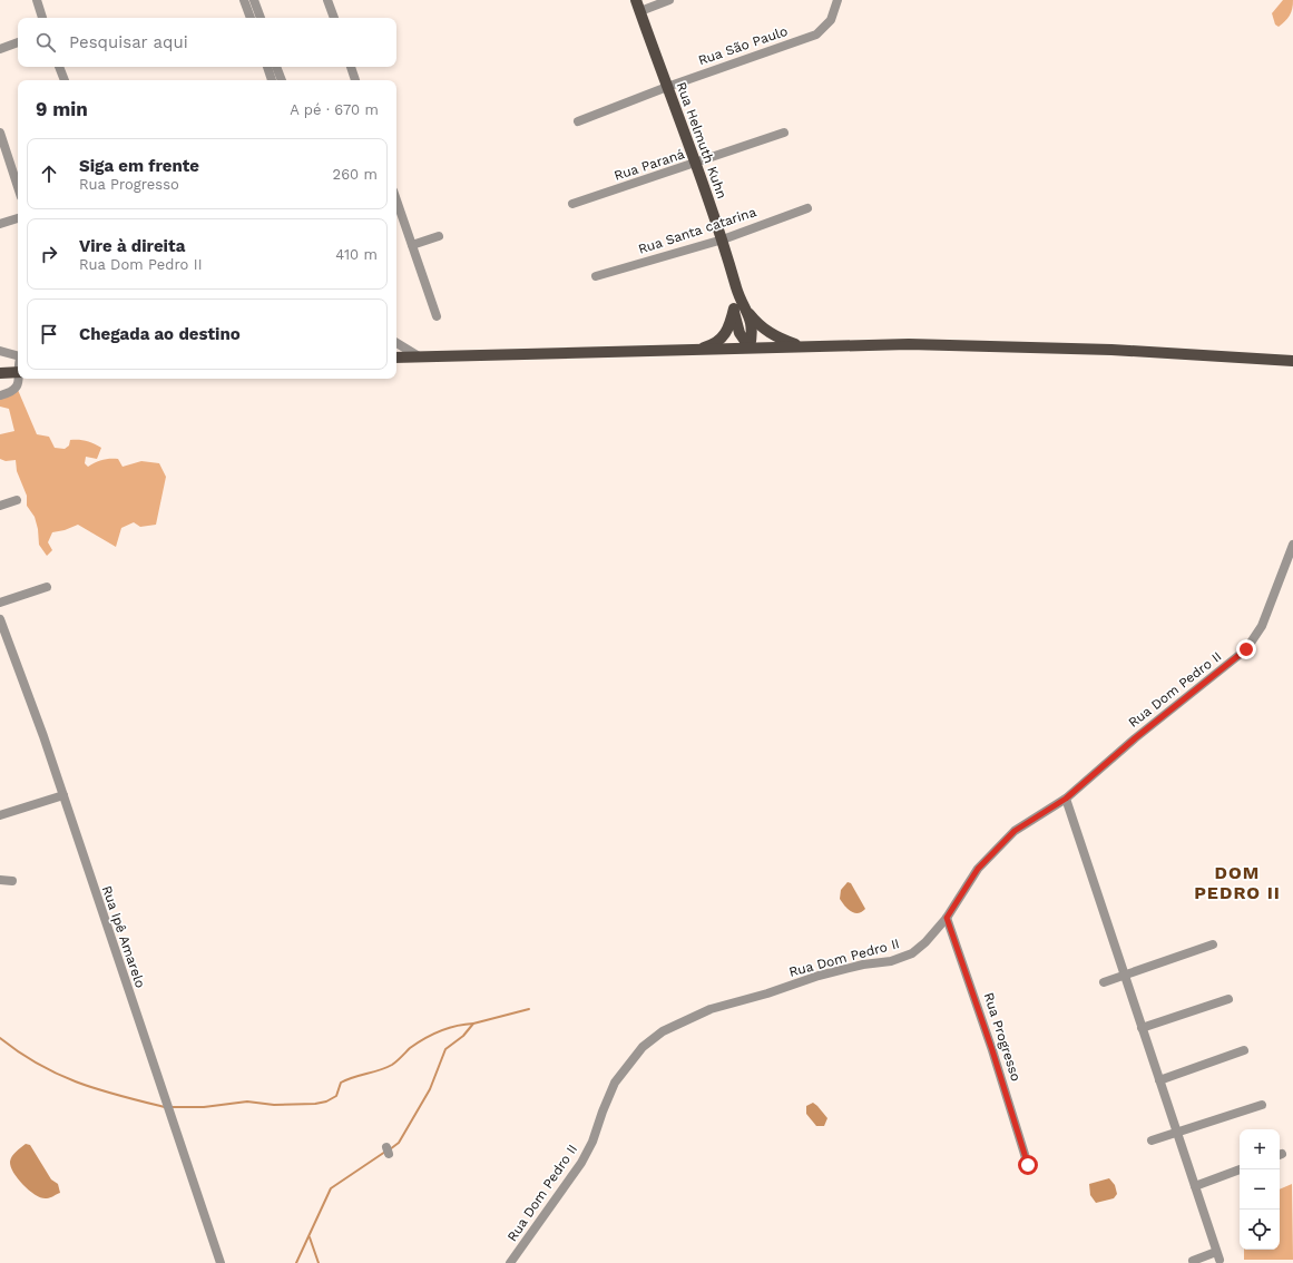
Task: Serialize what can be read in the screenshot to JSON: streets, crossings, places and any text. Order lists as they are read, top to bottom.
{
  "streets": {
    "main road": ["Rua Helmuth Kuhn"],
    "street": [
      "Rua São Paulo",
      "Rua Paraná",
      "Rua Santa catarina",
      "Rua Dom Pedro II",
      "Rua Ipê Amarelo",
      "Rua Progresso"
    ]
  },
  "crossings": [
    ["Rua São Paulo", "Rua Helmuth Kuhn"],
    ["Rua Helmuth Kuhn", "Rua Paraná"],
    ["Rua Helmuth Kuhn", "Rua Santa catarina"],
    ["Rua Dom Pedro II", "Rua Progresso"]
  ],
  "districts": ["DOM PEDRO II"],
  "page": {
    "search": "Pesquisar aqui",
    "heading": ["9 min", "A pé · 670 m"],
    "list": [
      ["Siga em frente", "Rua Progresso", "260 m"],
      ["Vire à direita", "Rua Dom Pedro II", "410 m"],
      "Chegada ao destino"
    ],
    "map_buttons": ["+", "−"]
  }
}
